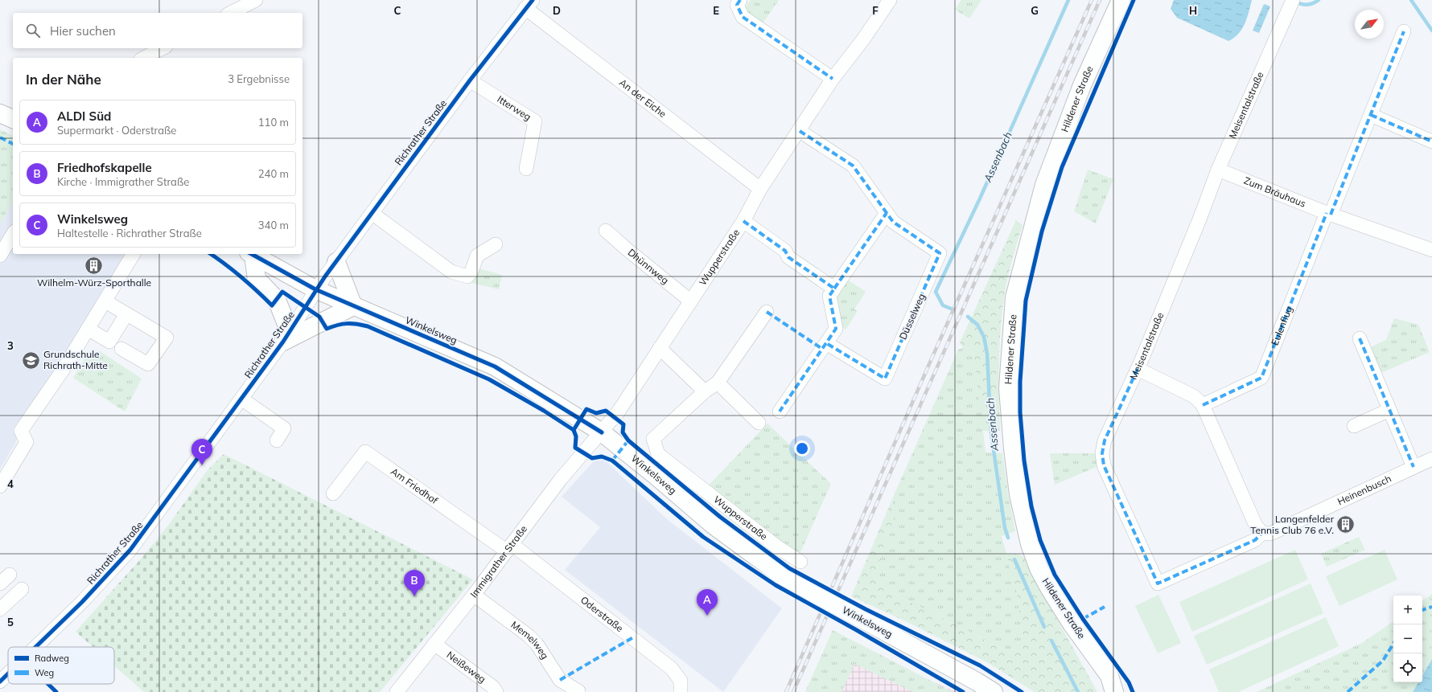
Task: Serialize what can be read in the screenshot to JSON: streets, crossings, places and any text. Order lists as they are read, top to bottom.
{
  "streets": {
    "main road": ["Hildener Straße", "Winkelsweg"],
    "street": [
      "An der Eiche",
      "Meisentalstraße",
      "Itterweg",
      "Richrather Straße",
      "Zum Bräuhaus",
      "Wupperstraße",
      "Dhünnweg",
      "Düsselweg",
      "Eulenflug",
      "Am Friedhof",
      "Heinenbusch",
      "Immigrather Straße",
      "Oderstraße",
      "Memelweg",
      "Neißeweg"
    ]
  },
  "crossings": [
    ["An der Eiche", "Richrather Straße"],
    ["An der Eiche", "Wupperstraße"],
    ["Meisentalstraße", "Zum Bräuhaus"],
    ["Meisentalstraße", "Heinenbusch"],
    ["Itterweg", "Richrather Straße"],
    ["Richrather Straße", "Winkelsweg"],
    ["Zum Bräuhaus", "Eulenflug"],
    ["Wupperstraße", "Dhünnweg"],
    ["Wupperstraße", "Düsselweg"],
    ["Wupperstraße", "Winkelsweg"],
    ["Wupperstraße", "Immigrather Straße"],
    ["Winkelsweg", "Immigrather Straße"],
    ["Am Friedhof", "Immigrather Straße"],
    ["Am Friedhof", "Oderstraße"],
    ["Immigrather Straße", "Oderstraße"],
    ["Immigrather Straße", "Memelweg"],
    ["Immigrather Straße", "Neißeweg"]
  ],
  "water": ["Assenbach"],
  "places": {
    "building": ["Wilhelm-Würz-Sporthalle", "Langenfelder Tennis Club 76 e.V."],
    "school or university": ["Grundschule Richrath-Mitte"]
  },
  "legend": ["Radweg", "Weg"],
  "north": "top right",
  "page": {
    "search": "Hier suchen",
    "heading": ["In der Nähe", "3 Ergebnisse"],
    "list": [
      {
        "mark": "A",
        "name": "ALDI Süd",
        "note": "Supermarkt · Oderstraße",
        "value": "110 m"
      },
      {
        "mark": "B",
        "name": "Friedhofskapelle",
        "note": "Kirche · Immigrather Straße",
        "value": "240 m"
      },
      {
        "mark": "C",
        "name": "Winkelsweg",
        "note": "Haltestelle · Richrather Straße",
        "value": "340 m"
      }
    ],
    "pins": ["C", "B", "A"],
    "map_buttons": ["+", "−"]
  },
  "grid": {
    "columns": [
      "C",
      "D",
      "E",
      "F",
      "G",
      "H"
    ],
    "rows": ["3", "4", "5"]
  }
}
